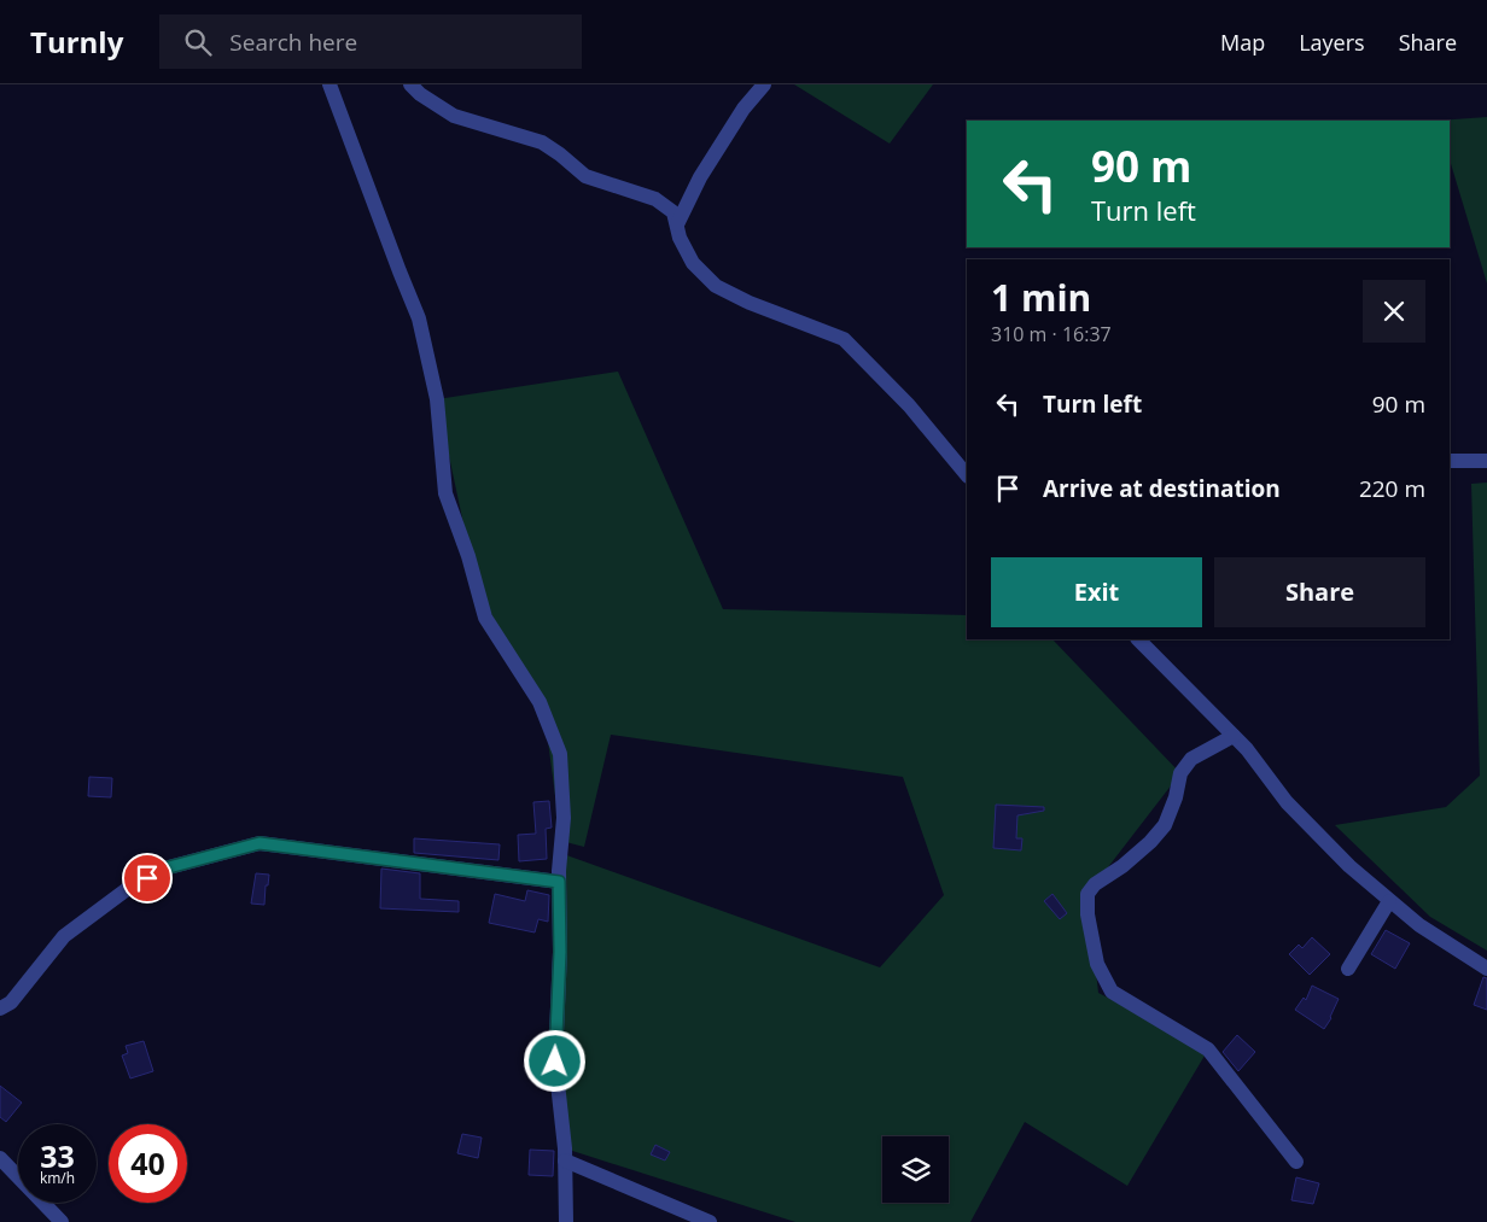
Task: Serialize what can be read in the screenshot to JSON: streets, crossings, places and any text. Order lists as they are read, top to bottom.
{
  "page": {
    "header": "Turnly",
    "search": "Search here",
    "nav": ["Map", "Layers", "Share"],
    "turn": ["90 m", "Turn left"],
    "heading": ["1 min", "310 m · 16:37"],
    "list": [
      {
        "name": "Turn left",
        "value": "90 m"
      },
      {
        "name": "Arrive at destination",
        "value": "220 m"
      }
    ],
    "buttons": ["Exit", "Share"],
    "speed": "33 km/h",
    "limit": "40"
  }
}
